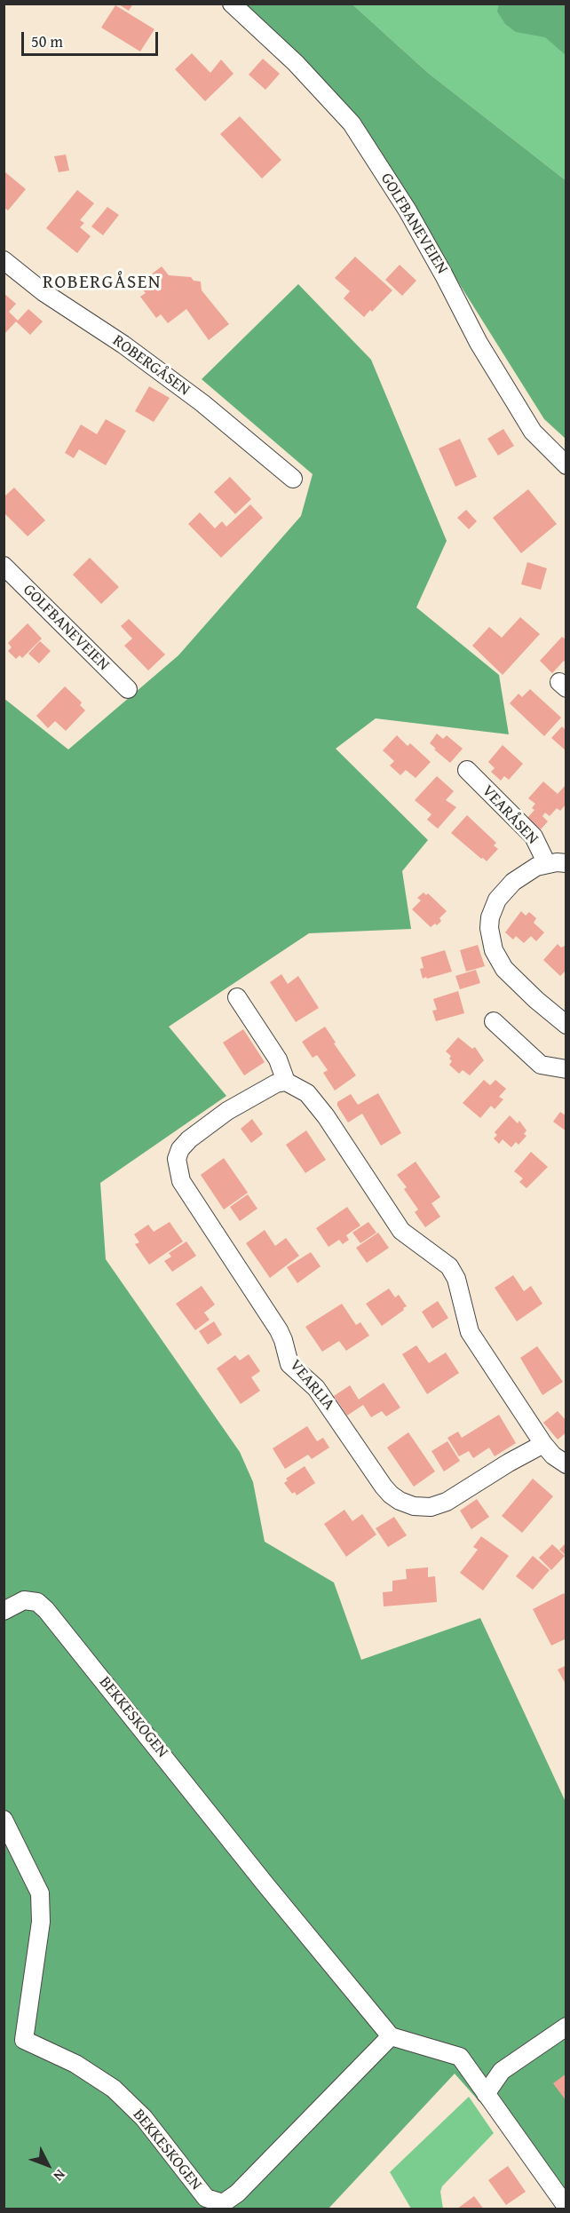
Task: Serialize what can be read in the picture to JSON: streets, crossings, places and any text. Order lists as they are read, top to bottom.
{
  "streets": {
    "street": [
      "GOLFBANEVEIEN",
      "ROBERGÅSEN",
      "VEARÅSEN",
      "VEARLIA",
      "BEKKESKOGEN"
    ]
  },
  "districts": ["ROBERGÅSEN"],
  "scale_bar": "50 m",
  "north": "bottom right"
}
